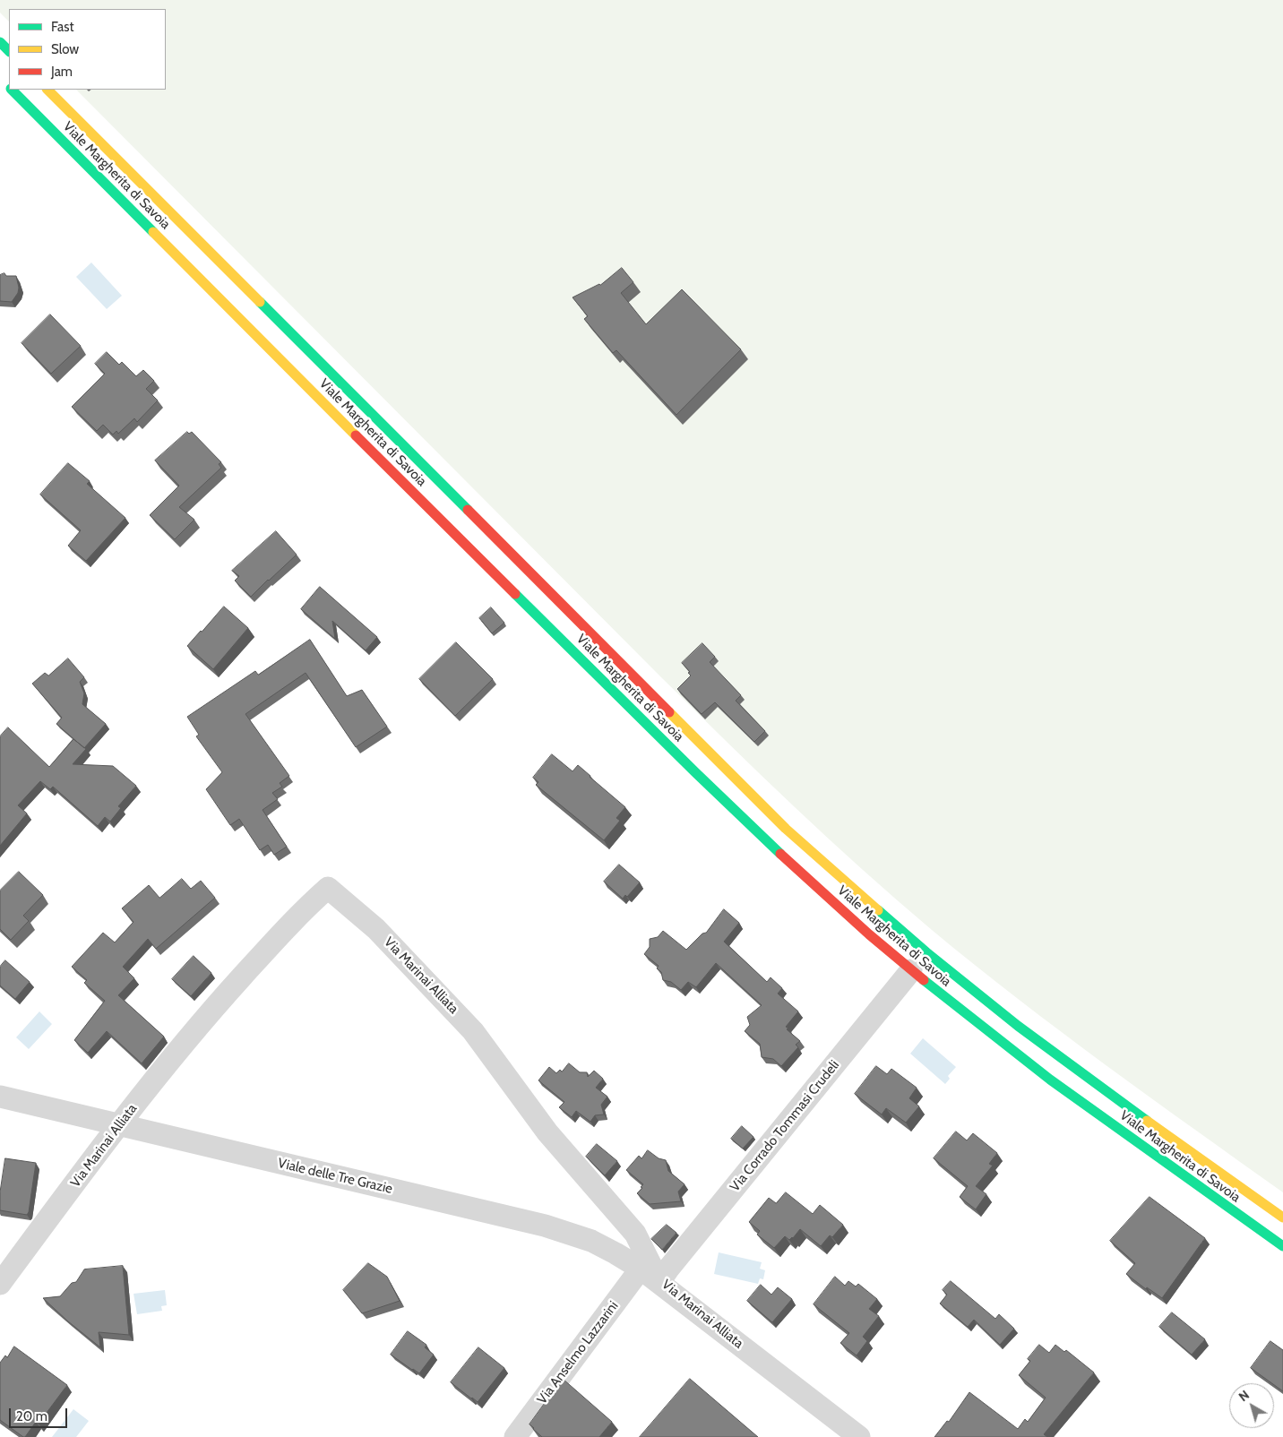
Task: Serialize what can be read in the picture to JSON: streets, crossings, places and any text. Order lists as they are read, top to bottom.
{
  "streets": {
    "street": [
      "Viale Margherita di Savoia",
      "Via Marinai Alliata",
      "Via Corrado Tommasi Crudeli",
      "Viale delle Tre Grazie",
      "Via Anselmo Lazzarini"
    ]
  },
  "crossings": [
    ["Viale Margherita di Savoia", "Via Corrado Tommasi Crudeli"],
    ["Via Marinai Alliata", "Via Corrado Tommasi Crudeli"],
    ["Via Marinai Alliata", "Viale delle Tre Grazie"],
    ["Via Corrado Tommasi Crudeli", "Viale delle Tre Grazie"],
    ["Viale delle Tre Grazie", "Via Anselmo Lazzarini"]
  ],
  "legend": ["Fast", "Slow", "Jam"],
  "scale_bar": "20 m",
  "north": "top left"
}
